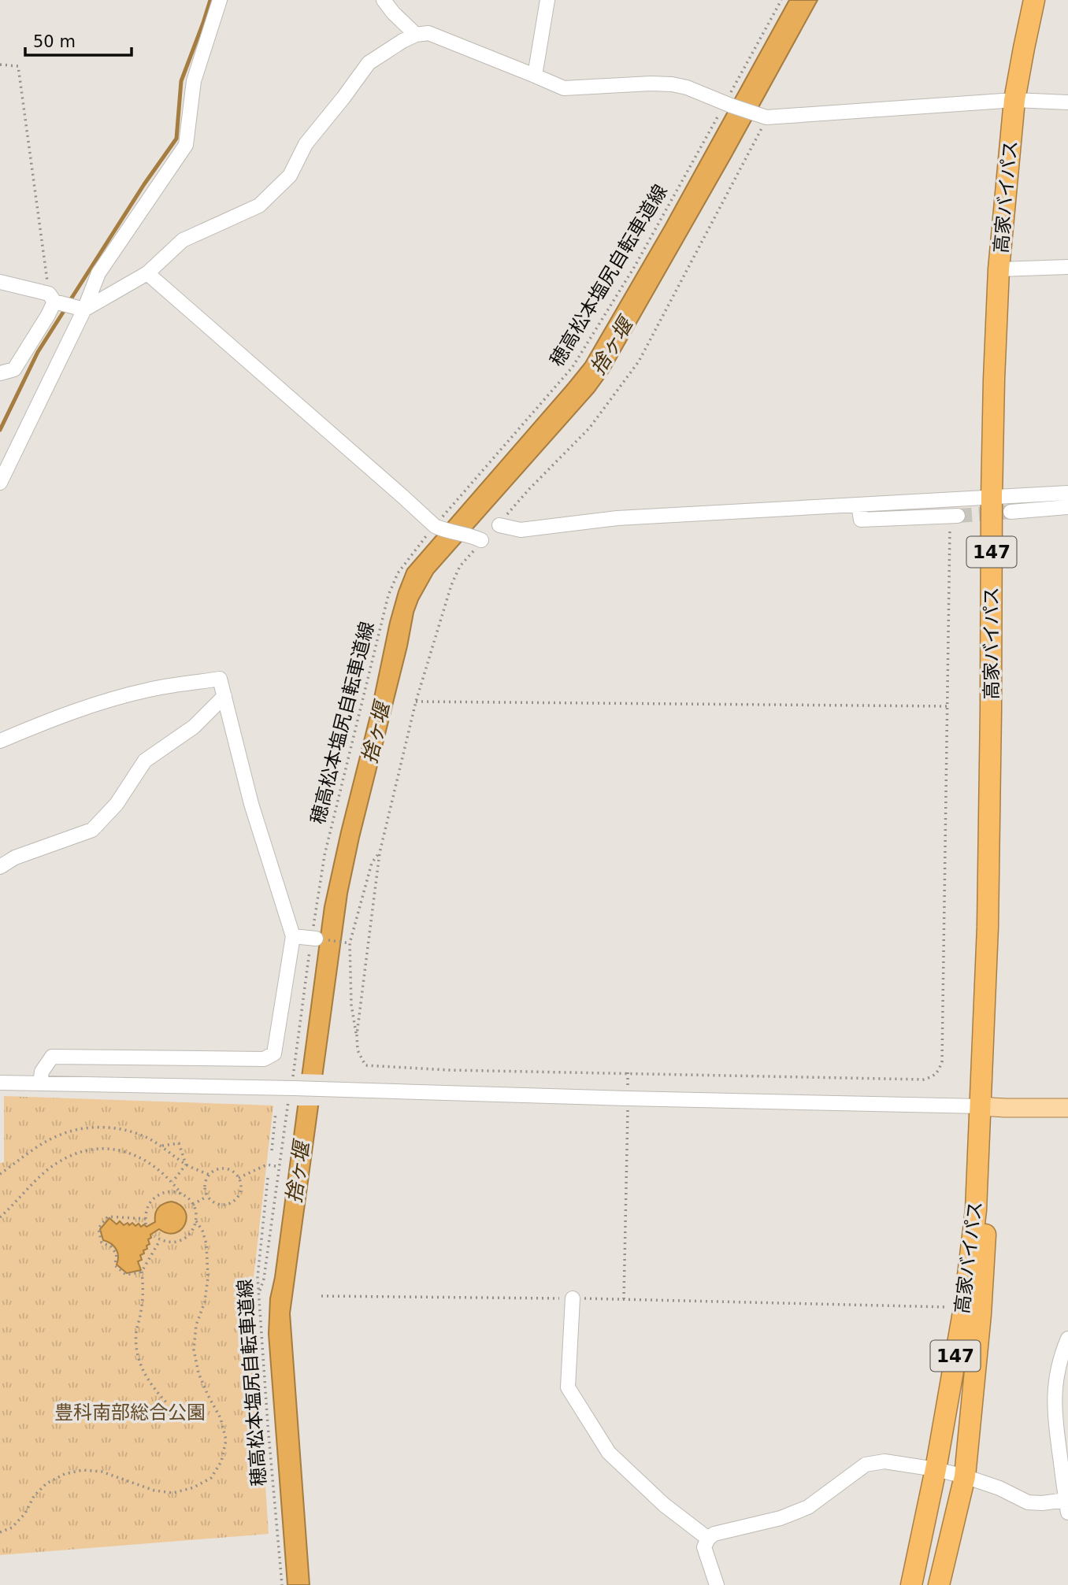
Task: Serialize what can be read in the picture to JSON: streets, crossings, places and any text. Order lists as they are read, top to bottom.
{
  "streets": {
    "highway": ["高家バイパス", "147"],
    "path": ["穂高松本塩尻自転車道線"]
  },
  "water": ["捨ヶ堰"],
  "parks": ["豊科南部総合公園"],
  "scale_bar": "50 m"
}
